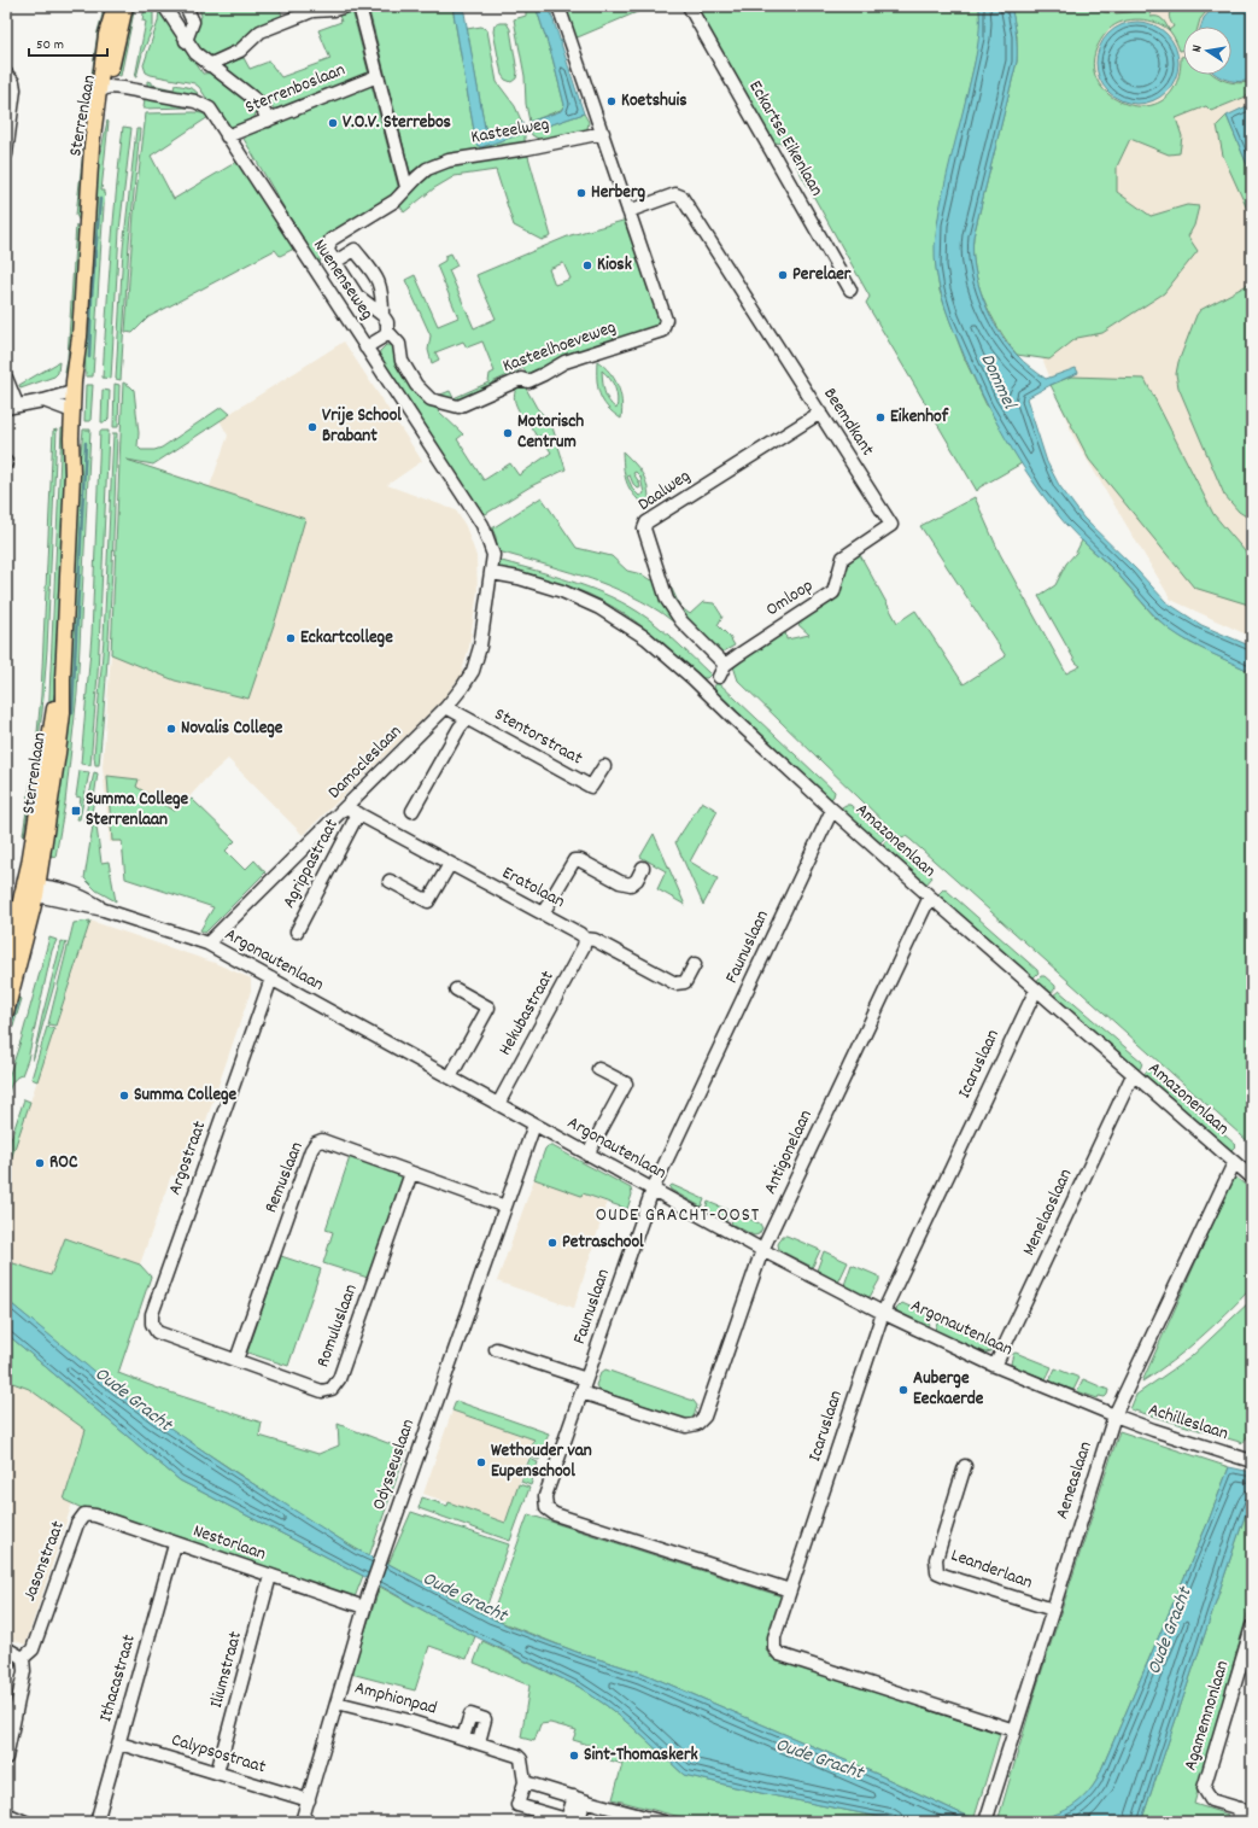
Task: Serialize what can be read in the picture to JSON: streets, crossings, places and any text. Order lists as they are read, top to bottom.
{
  "streets": {
    "main road": ["Sterrenlaan"],
    "street": [
      "Sterrenboslaan",
      "Kasteelweg",
      "Eckartse Eikenlaan",
      "Nuenenseweg",
      "Kasteelhoeveweg",
      "Beemdkant",
      "Daalweg",
      "Omloop",
      "Stentorstraat",
      "Damocleslaan",
      "Amazonenlaan",
      "Agrippastraat",
      "Eratolaan",
      "Faunuslaan",
      "Argonautenlaan",
      "Hekubastraat",
      "Icaruslaan",
      "Antigonelaan",
      "Argostraat",
      "Remuslaan",
      "Menelaoslaan",
      "Romuluslaan",
      "Achilleslaan",
      "Odysseuslaan",
      "Aeneaslaan",
      "Nestorlaan",
      "Jasonstraat",
      "Leanderlaan",
      "Iliumstraat",
      "Ithacastraat",
      "Amphionpad",
      "Agamemnonlaan",
      "Calypsostraat"
    ]
  },
  "crossings": [
    ["Sterrenboslaan", "Nuenenseweg"],
    ["Sterrenlaan", "Nuenenseweg"],
    ["Sterrenlaan", "Argonautenlaan"],
    ["Nuenenseweg", "Damocleslaan"],
    ["Nuenenseweg", "Amazonenlaan"],
    ["Kasteelhoeveweg", "Beemdkant"],
    ["Beemdkant", "Daalweg"],
    ["Beemdkant", "Omloop"],
    ["Daalweg", "Omloop"],
    ["Stentorstraat", "Damocleslaan"],
    ["Damocleslaan", "Amazonenlaan"],
    ["Damocleslaan", "Eratolaan"],
    ["Damocleslaan", "Argonautenlaan"],
    ["Amazonenlaan", "Faunuslaan"],
    ["Amazonenlaan", "Icaruslaan"],
    ["Amazonenlaan", "Antigonelaan"],
    ["Amazonenlaan", "Menelaoslaan"],
    ["Amazonenlaan", "Aeneaslaan"],
    ["Agrippastraat", "Eratolaan"],
    ["Eratolaan", "Hekubastraat"],
    ["Faunuslaan", "Argonautenlaan"],
    ["Faunuslaan", "Icaruslaan"],
    ["Faunuslaan", "Antigonelaan"],
    ["Argonautenlaan", "Hekubastraat"],
    ["Argonautenlaan", "Icaruslaan"],
    ["Argonautenlaan", "Antigonelaan"],
    ["Argonautenlaan", "Argostraat"],
    ["Argonautenlaan", "Menelaoslaan"],
    ["Argonautenlaan", "Achilleslaan"],
    ["Argonautenlaan", "Odysseuslaan"],
    ["Argonautenlaan", "Aeneaslaan"],
    ["Icaruslaan", "Aeneaslaan"],
    ["Argostraat", "Romuluslaan"],
    ["Remuslaan", "Romuluslaan"],
    ["Remuslaan", "Odysseuslaan"],
    ["Achilleslaan", "Aeneaslaan"],
    ["Odysseuslaan", "Nestorlaan"],
    ["Odysseuslaan", "Amphionpad"],
    ["Odysseuslaan", "Calypsostraat"],
    ["Aeneaslaan", "Leanderlaan"],
    ["Nestorlaan", "Jasonstraat"],
    ["Nestorlaan", "Iliumstraat"],
    ["Nestorlaan", "Ithacastraat"],
    ["Iliumstraat", "Calypsostraat"],
    ["Ithacastraat", "Calypsostraat"]
  ],
  "districts": ["OUDE GRACHT-OOST"],
  "water": ["Dommel", "Oude Gracht"],
  "places": {
    "other": [
      "Koetshuis",
      "V.O.V. Sterrebos",
      "Herberg",
      "Kiosk",
      "Perelaer",
      "Eikenhof",
      "Vrije School Brabant",
      "Motorisch Centrum",
      "Eckartcollege",
      "Novalis College",
      "Summa College",
      "ROC",
      "Petraschool",
      "Auberge Eeckaerde",
      "Wethouder van Eupenschool",
      "Sint-Thomaskerk"
    ],
    "transit": ["Summa College Sterrenlaan"]
  },
  "scale_bar": "50 m",
  "north": "left"
}
